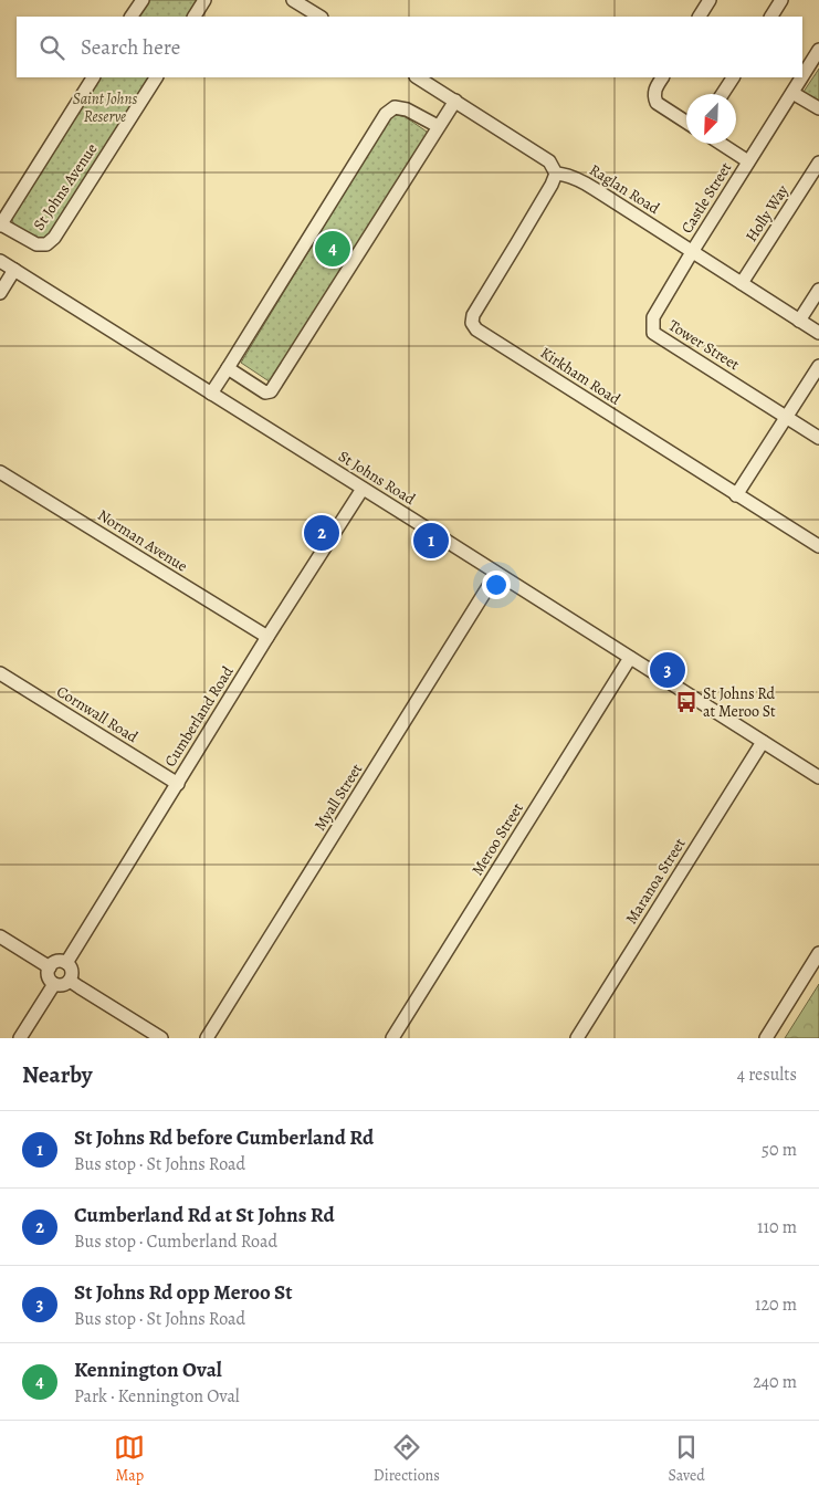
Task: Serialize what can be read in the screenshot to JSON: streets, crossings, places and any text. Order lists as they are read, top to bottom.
{
  "streets": {
    "street": [
      "St Johns Avenue",
      "Raglan Road",
      "Castle Street",
      "Holly Way",
      "Tower Street",
      "Kirkham Road",
      "St Johns Road",
      "Norman Avenue",
      "Cornwall Road",
      "Cumberland Road",
      "Myall Street",
      "Meroo Street",
      "Maranoa Street"
    ]
  },
  "crossings": [
    ["Raglan Road", "Castle Street"],
    ["Raglan Road", "Holly Way"],
    ["Raglan Road", "Tower Street"],
    ["Raglan Road", "Kirkham Road"],
    ["Castle Street", "Tower Street"],
    ["St Johns Road", "Cumberland Road"],
    ["St Johns Road", "Myall Street"],
    ["St Johns Road", "Meroo Street"],
    ["St Johns Road", "Maranoa Street"],
    ["Norman Avenue", "Cumberland Road"],
    ["Cornwall Road", "Cumberland Road"]
  ],
  "parks": ["Saint Johns Reserve"],
  "places": {
    "bus stop": ["St Johns Rd at Meroo St"]
  },
  "north": "bottom left",
  "page": {
    "search": "Search here",
    "pins": [
      "4",
      "2",
      "1",
      "3"
    ],
    "heading": ["Nearby", "4 results"],
    "list": [
      {
        "mark": "1",
        "name": "St Johns Rd before Cumberland Rd",
        "note": "Bus stop · St Johns Road",
        "value": "50 m"
      },
      {
        "mark": "2",
        "name": "Cumberland Rd at St Johns Rd",
        "note": "Bus stop · Cumberland Road",
        "value": "110 m"
      },
      {
        "mark": "3",
        "name": "St Johns Rd opp Meroo St",
        "note": "Bus stop · St Johns Road",
        "value": "120 m"
      },
      {
        "mark": "4",
        "name": "Kennington Oval",
        "note": "Park · Kennington Oval",
        "value": "240 m"
      }
    ],
    "nav": ["Map", "Directions", "Saved"]
  }
}
